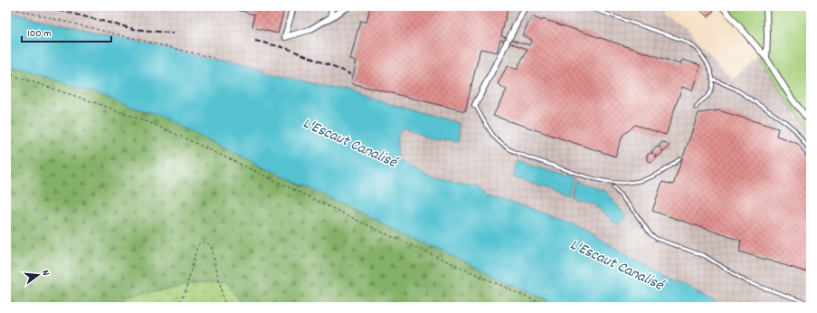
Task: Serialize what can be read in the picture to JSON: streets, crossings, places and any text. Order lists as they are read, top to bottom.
{
  "water": ["L'Escaut Canalisé"],
  "scale_bar": "100 m",
  "north": "right"
}
